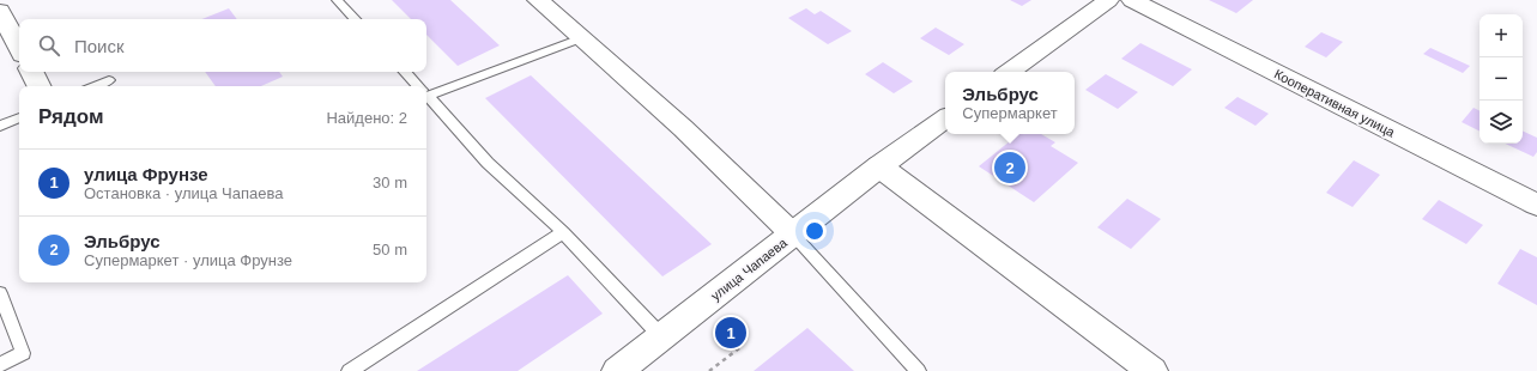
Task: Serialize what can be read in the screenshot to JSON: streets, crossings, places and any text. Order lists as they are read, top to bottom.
{
  "streets": {
    "street": ["Кооперативная улица", "улица Чапаева"]
  },
  "page": {
    "map_buttons": ["+", "−"],
    "search": "Поиск",
    "popup": ["Эльбрус", "Супермаркет"],
    "heading": ["Рядом", "Найдено: 2"],
    "list": [
      {
        "mark": "1",
        "name": "улица Фрунзе",
        "note": "Остановка · улица Чапаева",
        "value": "30 m"
      },
      {
        "mark": "2",
        "name": "Эльбрус",
        "note": "Супермаркет · улица Фрунзе",
        "value": "50 m"
      }
    ],
    "pins": ["2", "1"]
  }
}
